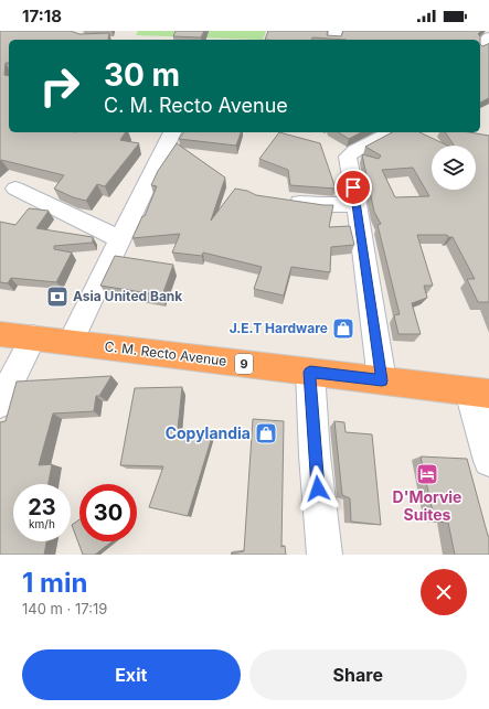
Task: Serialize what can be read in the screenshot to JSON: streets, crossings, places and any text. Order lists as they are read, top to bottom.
{
  "streets": {
    "highway": ["C. M. Recto Avenue", "9"]
  },
  "places": {
    "bank": ["Asia United Bank"],
    "shop": ["J.E.T Hardware", "Copylandia"],
    "hotel": ["D'Morvie Suites"]
  },
  "page": {
    "status": "17:18",
    "turn": ["30 m", "C. M. Recto Avenue"],
    "speed": "23 km/h",
    "limit": "30",
    "heading": ["1 min", "140 m · 17:19"],
    "buttons": ["Exit", "Share"]
  }
}
